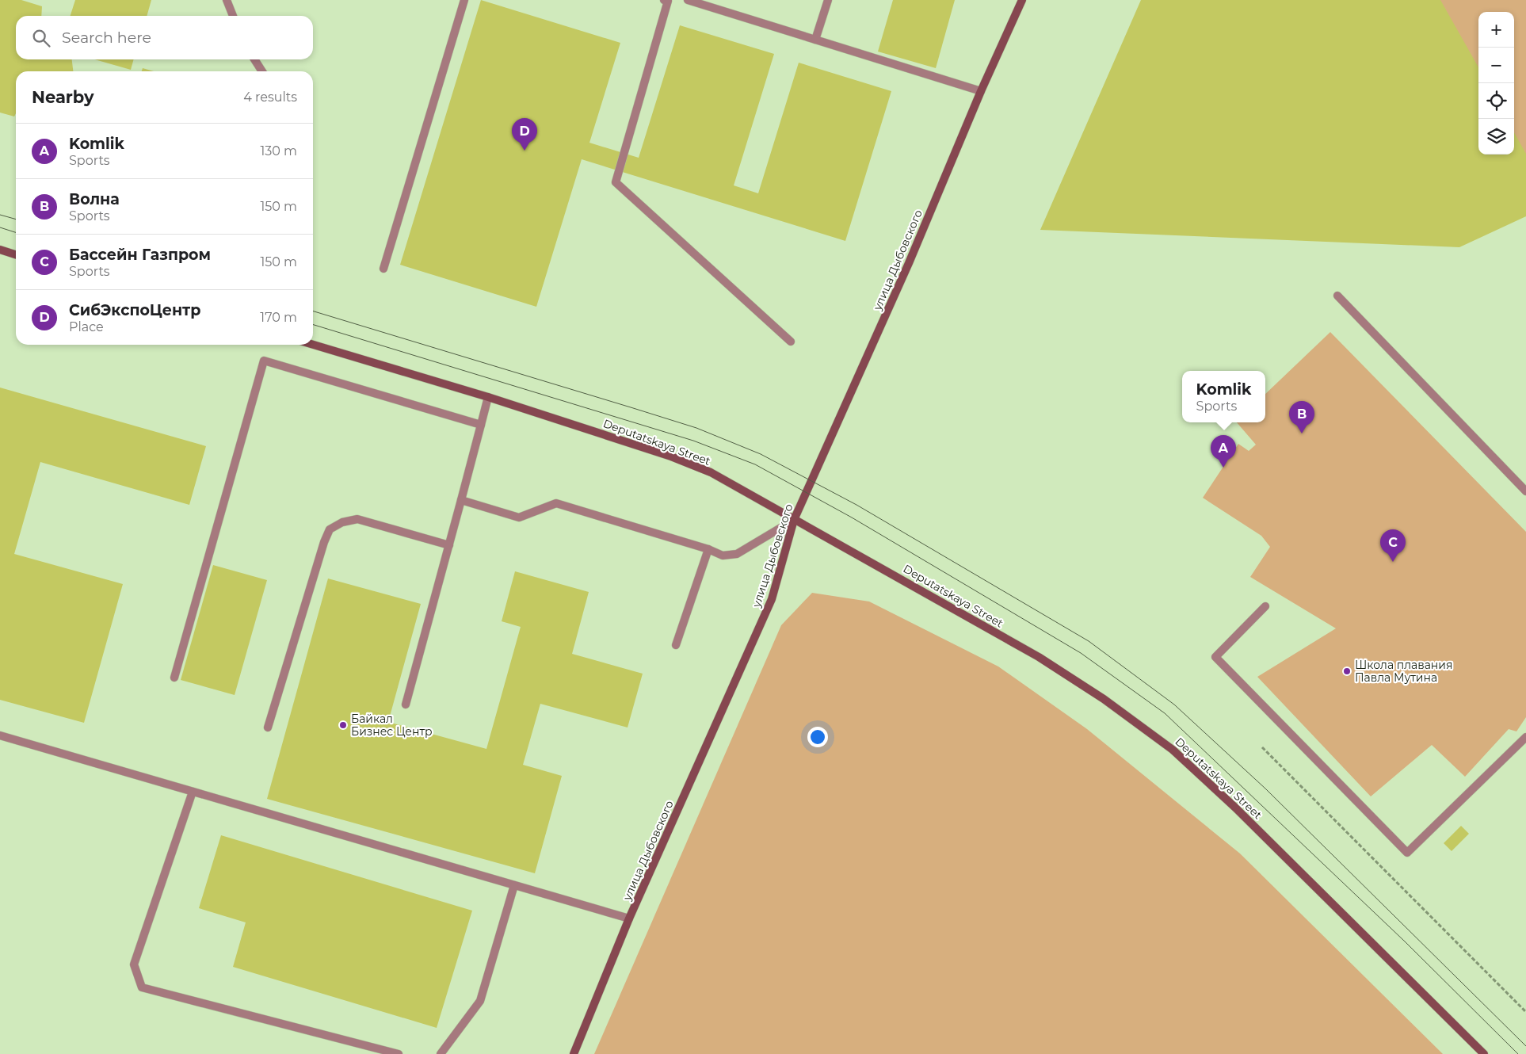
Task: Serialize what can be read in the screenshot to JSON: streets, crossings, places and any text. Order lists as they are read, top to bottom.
{
  "streets": {
    "main road": ["улица Дыбовского", "Deputatskaya Street"]
  },
  "crossings": [
    ["улица Дыбовского", "Deputatskaya Street"]
  ],
  "places": ["Школа плавания Павла Мутина", "Байкал Бизнес Центр"],
  "page": {
    "map_buttons": ["+", "−"],
    "search": "Search here",
    "heading": ["Nearby", "4 results"],
    "pins": [
      "D",
      "B",
      "A",
      "C"
    ],
    "list": [
      {
        "mark": "A",
        "name": "Komlik",
        "note": "Sports",
        "value": "130 m"
      },
      {
        "mark": "B",
        "name": "Волна",
        "note": "Sports",
        "value": "150 m"
      },
      {
        "mark": "C",
        "name": "Бассейн Газпром",
        "note": "Sports",
        "value": "150 m"
      },
      {
        "mark": "D",
        "name": "СибЭкспоЦентр",
        "note": "Place",
        "value": "170 m"
      }
    ],
    "popup": ["Komlik", "Sports"]
  }
}
